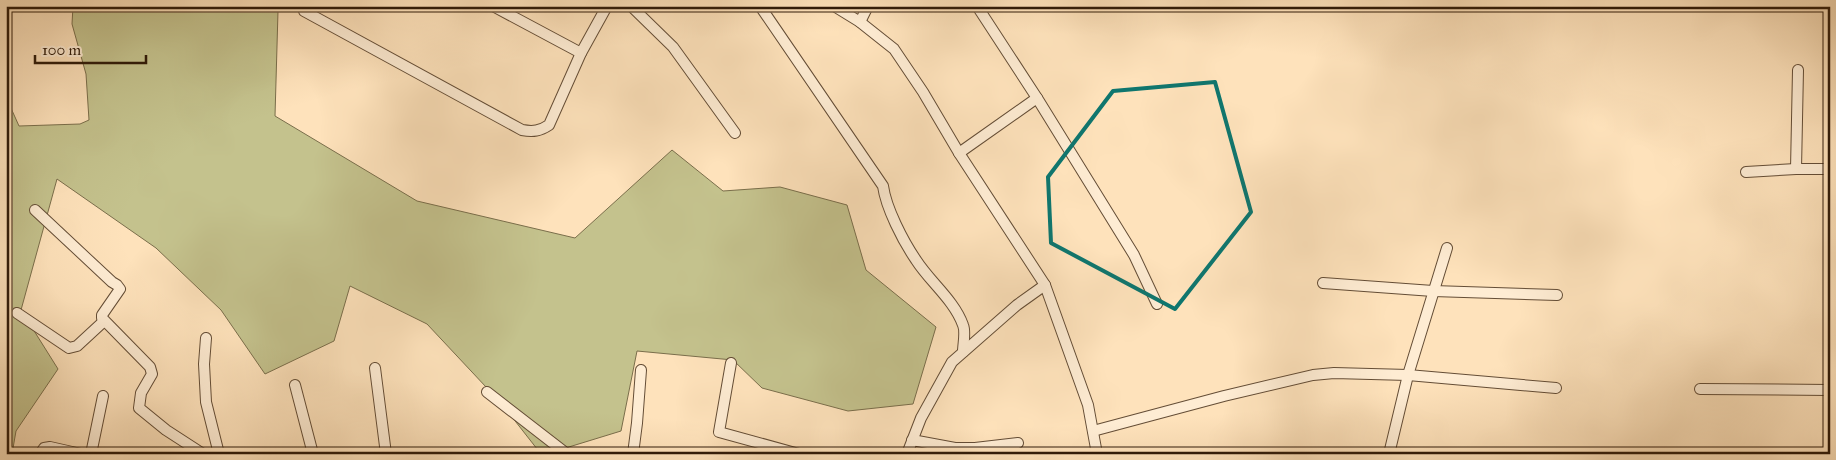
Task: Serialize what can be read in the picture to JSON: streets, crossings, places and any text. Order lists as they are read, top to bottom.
{
  "scale_bar": "100 m"
}
